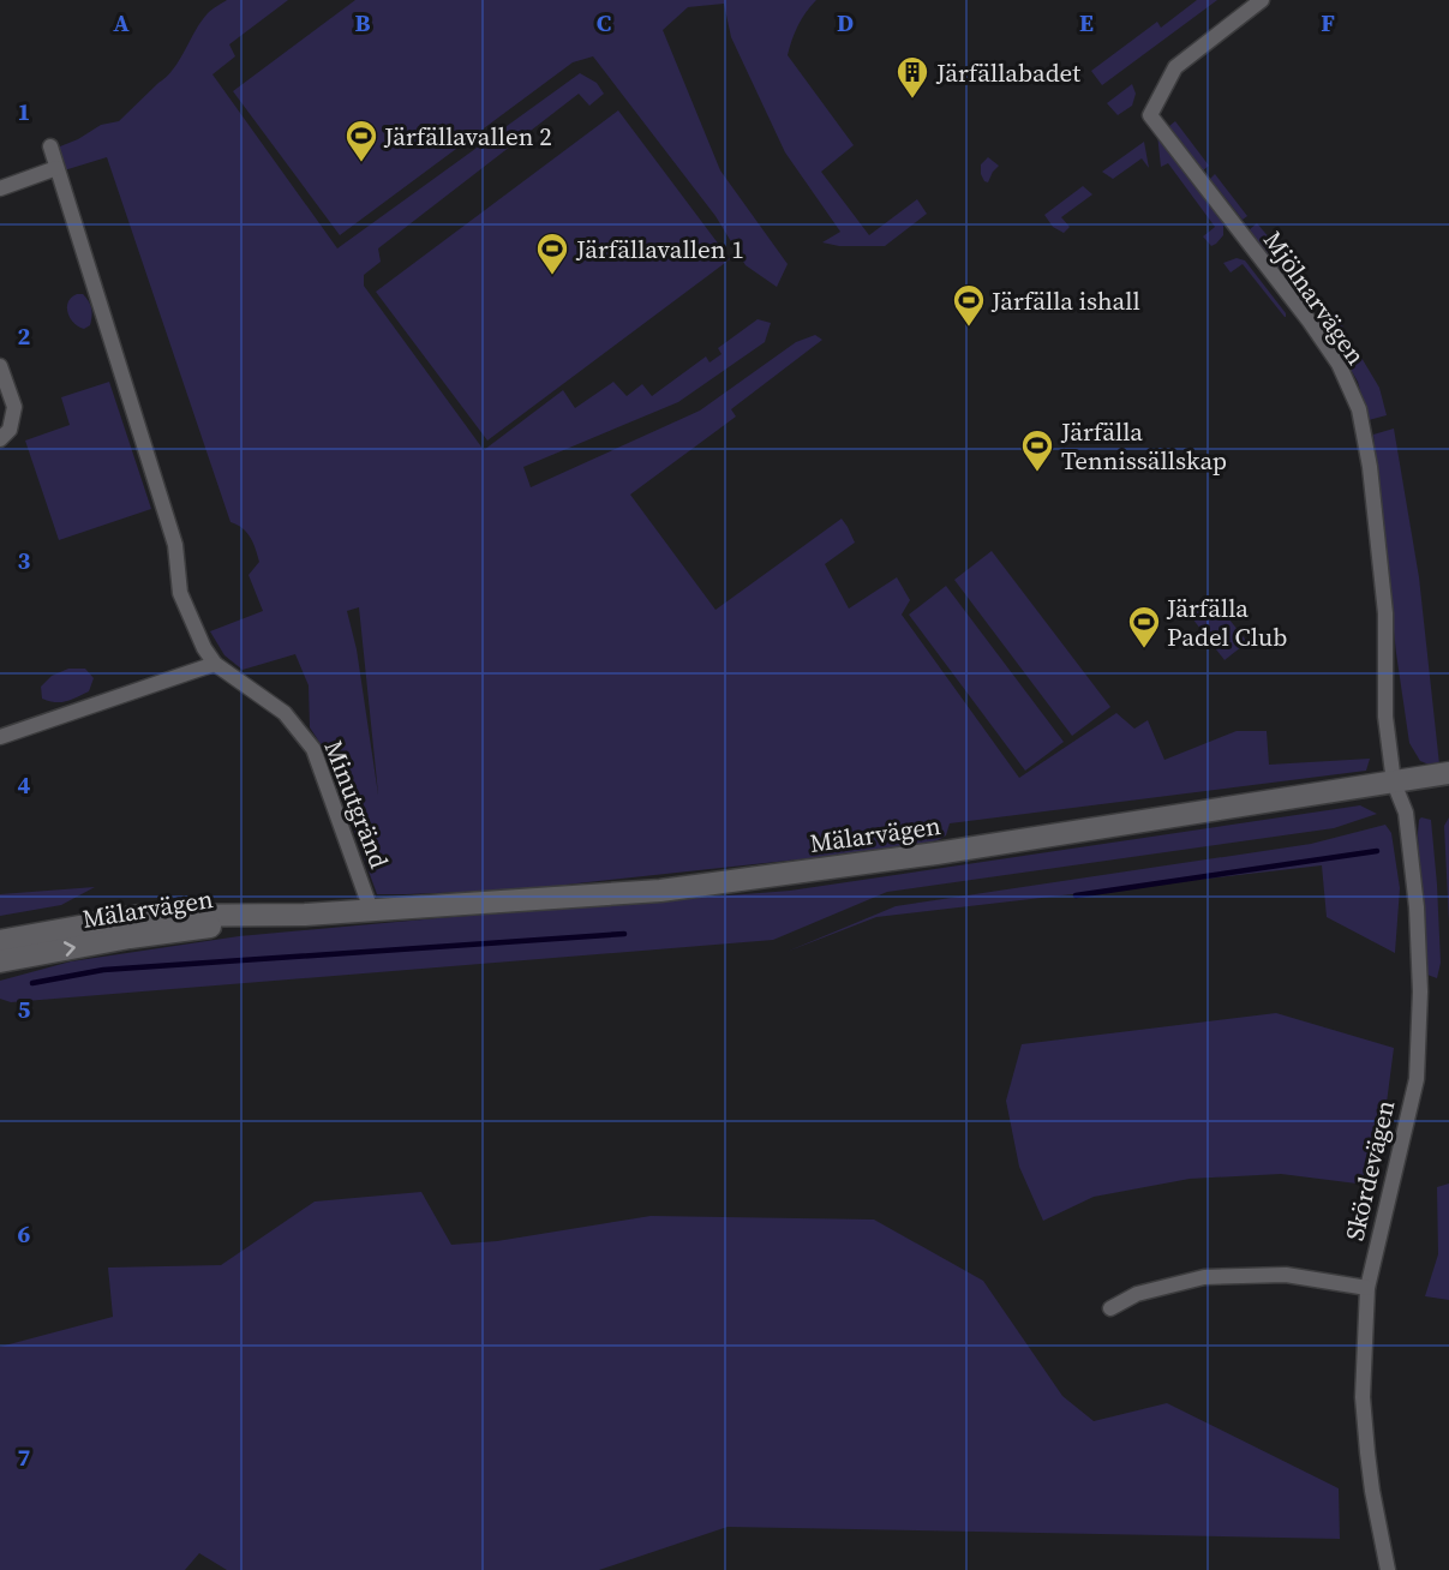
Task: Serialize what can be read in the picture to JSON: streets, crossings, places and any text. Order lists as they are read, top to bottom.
{
  "streets": {
    "street": [
      "Mjölnarvägen",
      "Minutgränd",
      "Mälarvägen",
      "Skördevägen"
    ]
  },
  "crossings": [
    ["Mjölnarvägen", "Mälarvägen"],
    ["Mjölnarvägen", "Skördevägen"],
    ["Minutgränd", "Mälarvägen"],
    ["Mälarvägen", "Skördevägen"]
  ],
  "places": {
    "building": ["Järfällabadet"],
    "sports": [
      "Järfällavallen 2",
      "Järfällavallen 1",
      "Järfälla ishall",
      "Järfälla Tennissällskap",
      "Järfälla Padel Club"
    ]
  },
  "grid": {
    "columns": [
      "A",
      "B",
      "C",
      "D",
      "E",
      "F"
    ],
    "rows": [
      "1",
      "2",
      "3",
      "4",
      "5",
      "6",
      "7"
    ]
  }
}
